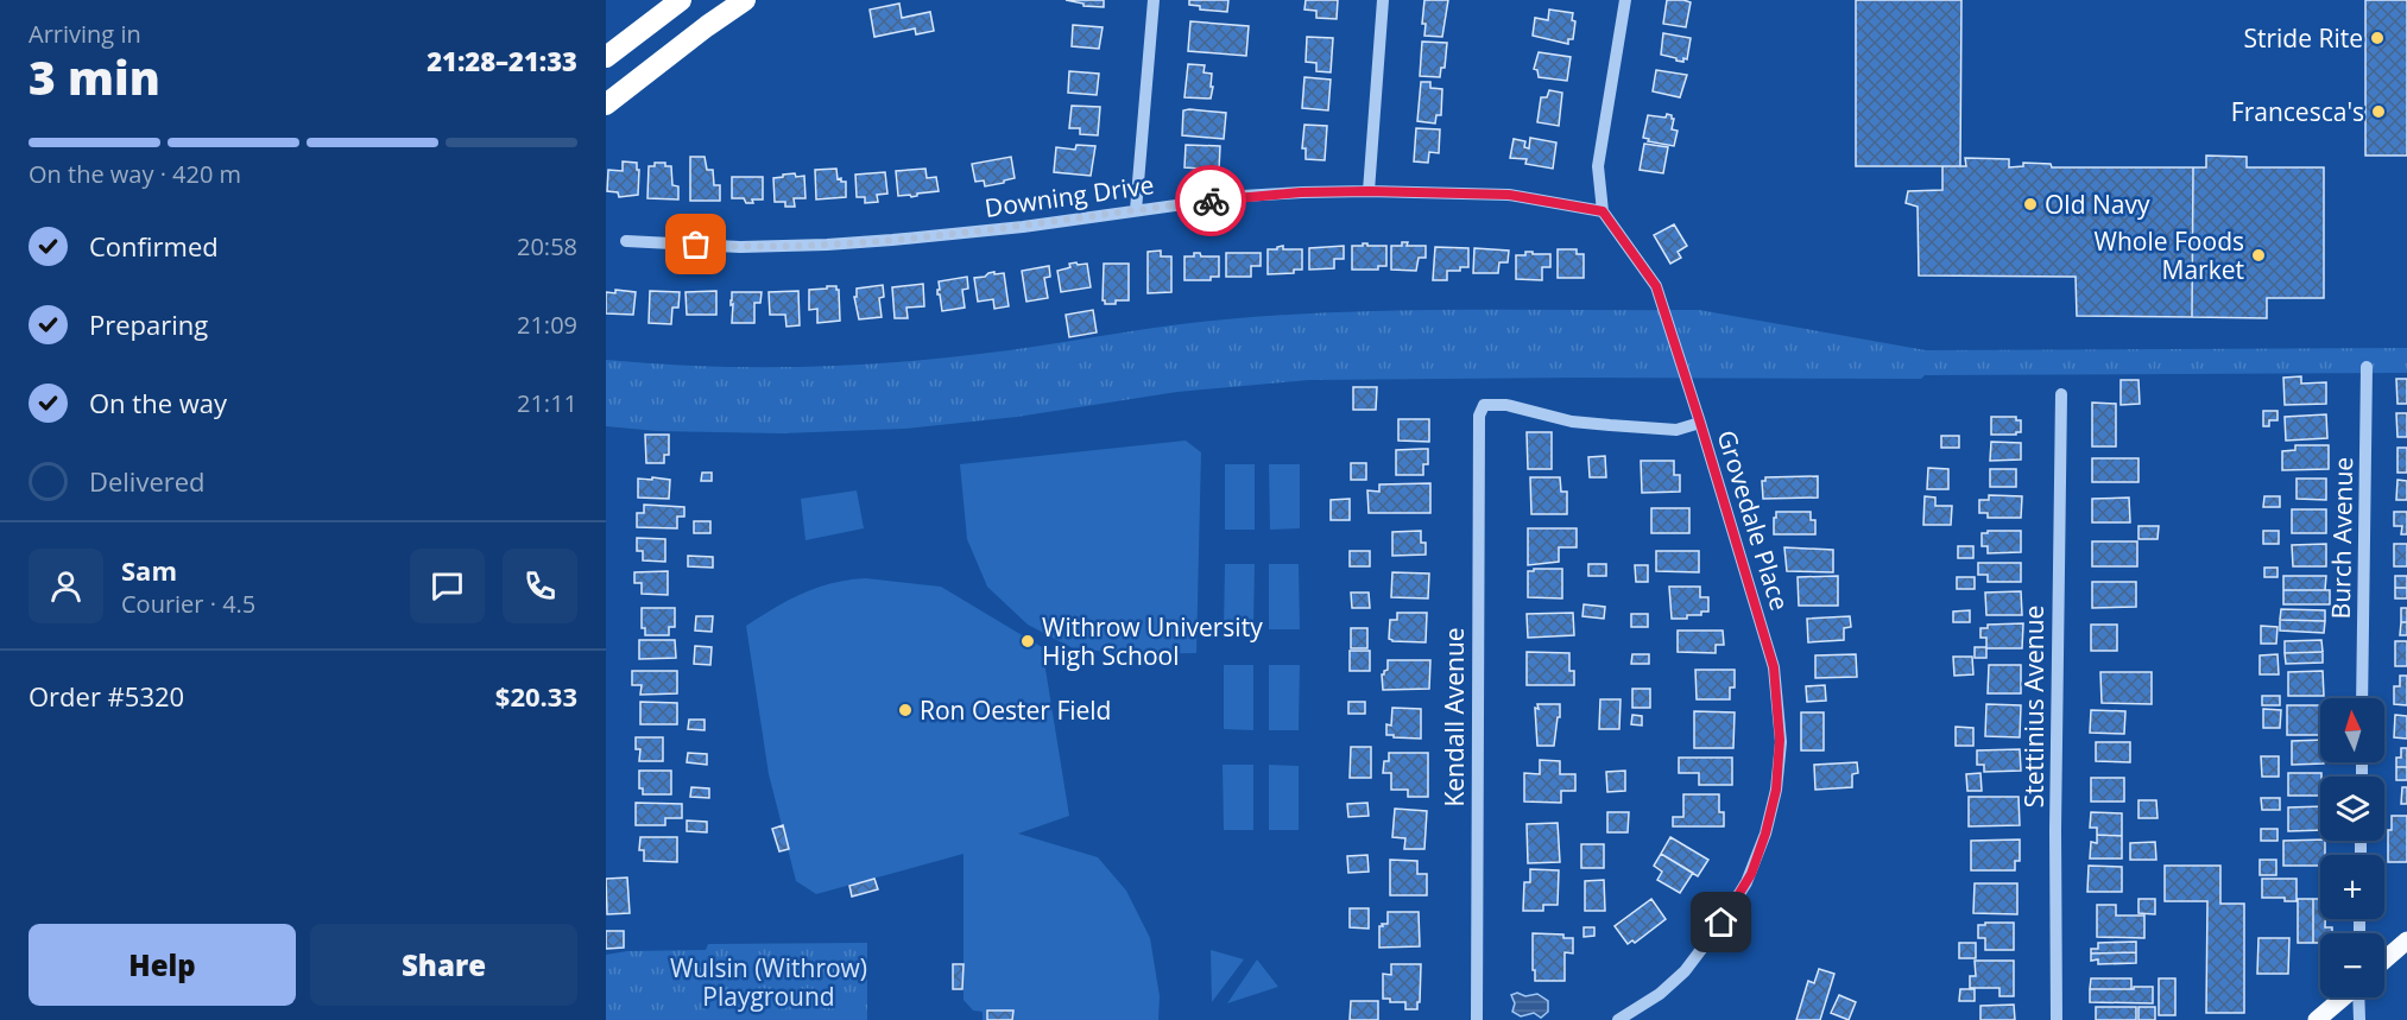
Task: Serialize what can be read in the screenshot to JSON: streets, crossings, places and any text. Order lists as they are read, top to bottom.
{
  "streets": {
    "street": [
      "Downing Drive",
      "Grovedale Place",
      "Burch Avenue",
      "Stettinius Avenue",
      "Kendall Avenue"
    ]
  },
  "crossings": [
    ["Downing Drive", "Grovedale Place"],
    ["Grovedale Place", "Kendall Avenue"]
  ],
  "parks": ["Wulsin (Withrow) Playground"],
  "places": [
    "Stride Rite",
    "Francesca's",
    "Old Navy",
    "Whole Foods Market",
    "Withrow University High School",
    "Ron Oester Field"
  ],
  "north": "top",
  "page": {
    "heading": ["3 min", "Arriving in", "21:28–21:33"],
    "panel": [
      "Sam",
      "Courier · 4.5",
      "Order #5320",
      "$20.33"
    ],
    "bar": "On the way · 420 m",
    "list": [
      ["Confirmed", "20:58"],
      ["Preparing", "21:09"],
      ["On the way", "21:11"],
      "Delivered"
    ],
    "map_buttons": ["+", "−"],
    "buttons": ["Help", "Share"]
  }
}
